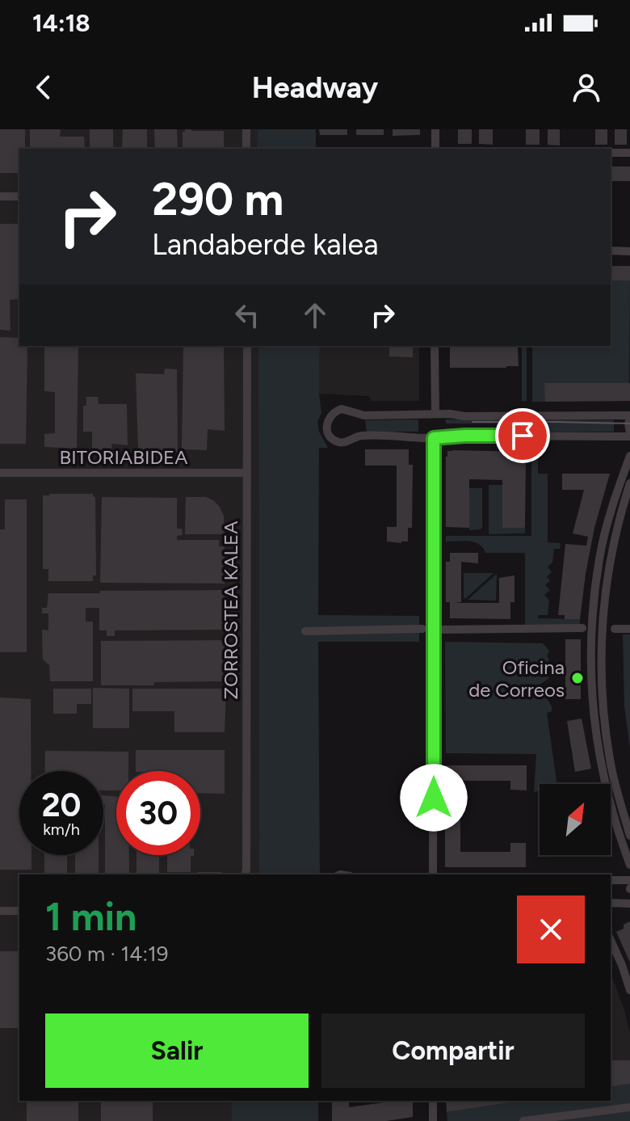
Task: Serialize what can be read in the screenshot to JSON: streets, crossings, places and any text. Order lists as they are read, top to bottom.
{
  "streets": {
    "street": ["BITORIABIDEA", "ZORROSTEA KALEA"]
  },
  "crossings": [
    ["BITORIABIDEA", "ZORROSTEA KALEA"]
  ],
  "places": ["Oficina de Correos"],
  "north": "top right",
  "page": {
    "status": "14:18",
    "header": "Headway",
    "turn": ["290 m", "Landaberde kalea"],
    "speed": "20 km/h",
    "limit": "30",
    "heading": ["1 min", "360 m · 14:19"],
    "buttons": ["Salir", "Compartir"]
  }
}
